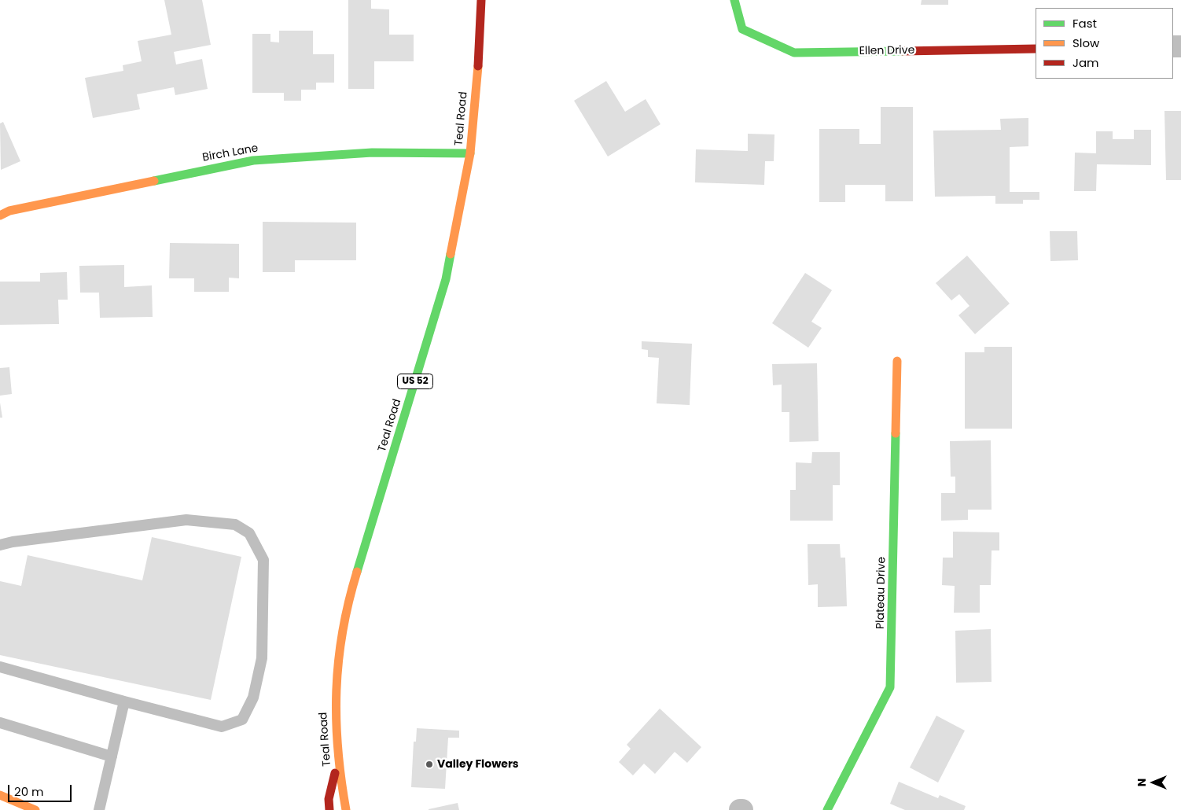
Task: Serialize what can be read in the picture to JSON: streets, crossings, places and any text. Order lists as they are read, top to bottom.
{
  "streets": {
    "street": [
      "Ellen Drive",
      "Teal Road",
      "Birch Lane",
      "US 52",
      "Plateau Drive"
    ]
  },
  "crossings": [
    ["Teal Road", "Birch Lane"]
  ],
  "places": ["Valley Flowers"],
  "legend": ["Fast", "Slow", "Jam"],
  "scale_bar": "20 m",
  "north": "left"
}
